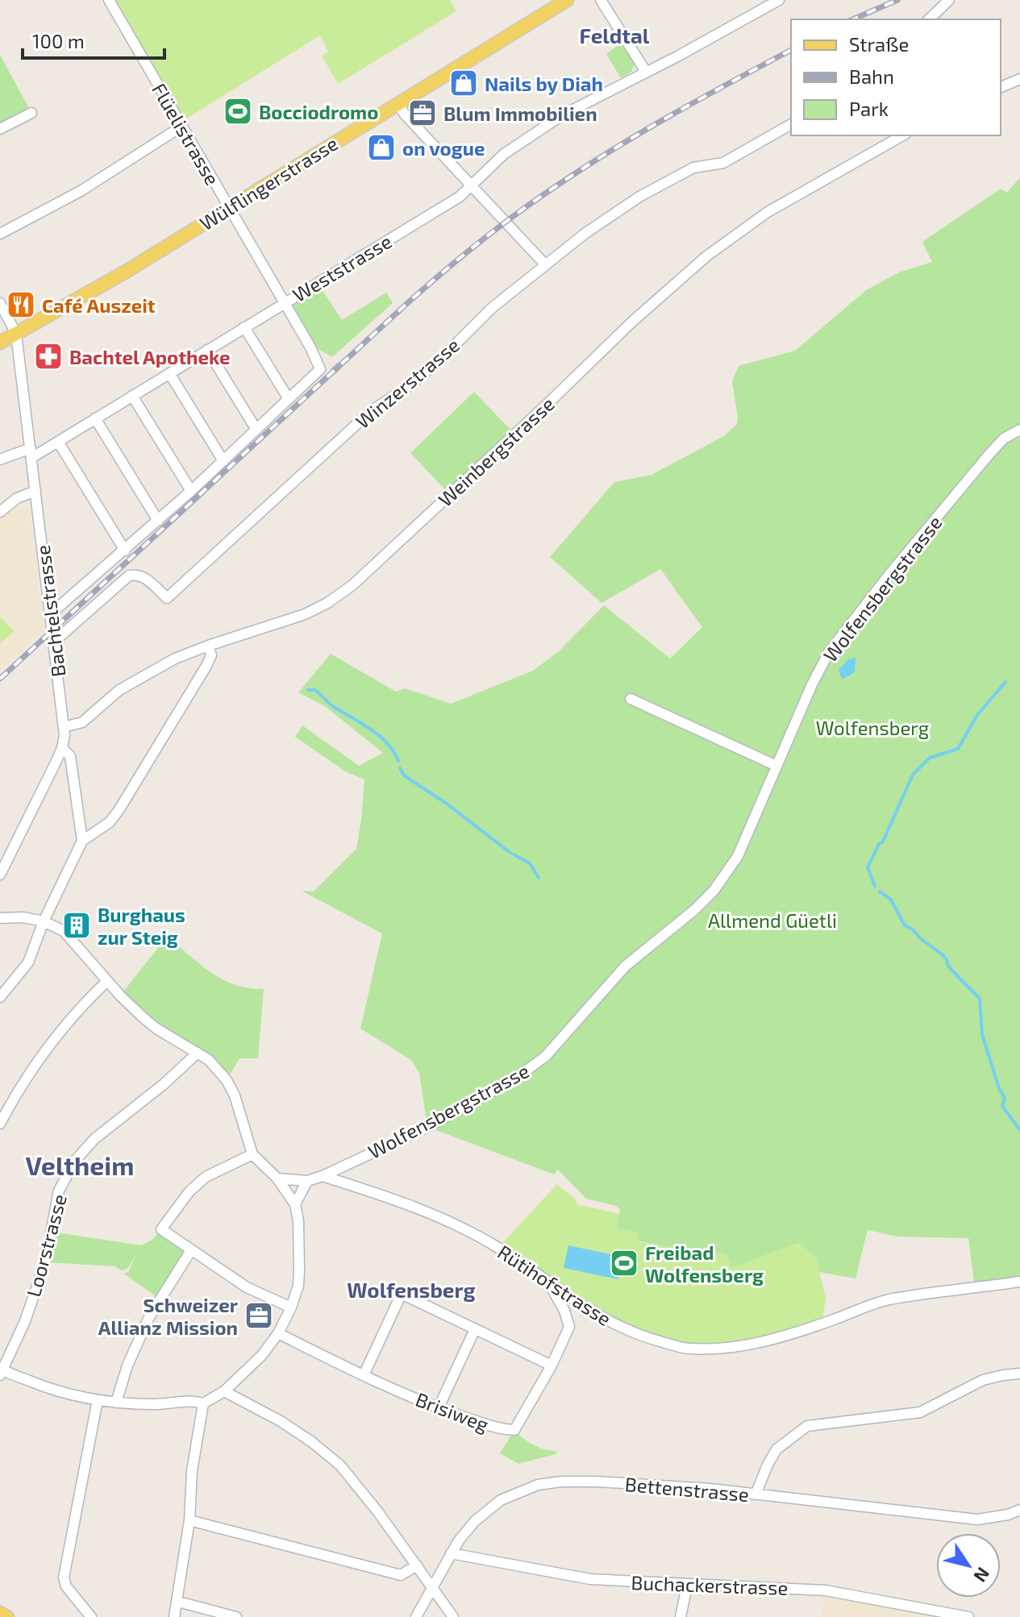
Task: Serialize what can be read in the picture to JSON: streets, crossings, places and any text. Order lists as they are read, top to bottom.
{
  "streets": {
    "main road": ["Wülflingerstrasse"],
    "street": [
      "Flüelistrasse",
      "Weststrasse",
      "Winzerstrasse",
      "Weinbergstrasse",
      "Wolfensbergstrasse",
      "Bachtelstrasse",
      "Loorstrasse",
      "Rütihofstrasse",
      "Brisiweg",
      "Bettenstrasse",
      "Buchackerstrasse"
    ]
  },
  "crossings": [
    ["Flüelistrasse", "Wülflingerstrasse"],
    ["Flüelistrasse", "Weststrasse"],
    ["Wülflingerstrasse", "Bachtelstrasse"],
    ["Weststrasse", "Bachtelstrasse"],
    ["Winzerstrasse", "Bachtelstrasse"],
    ["Weinbergstrasse", "Bachtelstrasse"],
    ["Wolfensbergstrasse", "Rütihofstrasse"],
    ["Rütihofstrasse", "Brisiweg"],
    ["Bettenstrasse", "Buchackerstrasse"]
  ],
  "districts": ["Feldtal", "Veltheim", "Wolfensberg"],
  "parks": ["Wolfensberg", "Allmend Güetli"],
  "places": {
    "shop": ["Nails by Diah", "on vogue"],
    "sports": ["Bocciodromo", "Freibad Wolfensberg"],
    "office": ["Blum Immobilien", "Schweizer Allianz Mission"],
    "restaurant": ["Café Auszeit"],
    "pharmacy": ["Bachtel Apotheke"],
    "building": ["Burghaus zur Steig"]
  },
  "legend": ["Straße", "Bahn", "Park"],
  "scale_bar": "100 m",
  "north": "bottom right"
}
